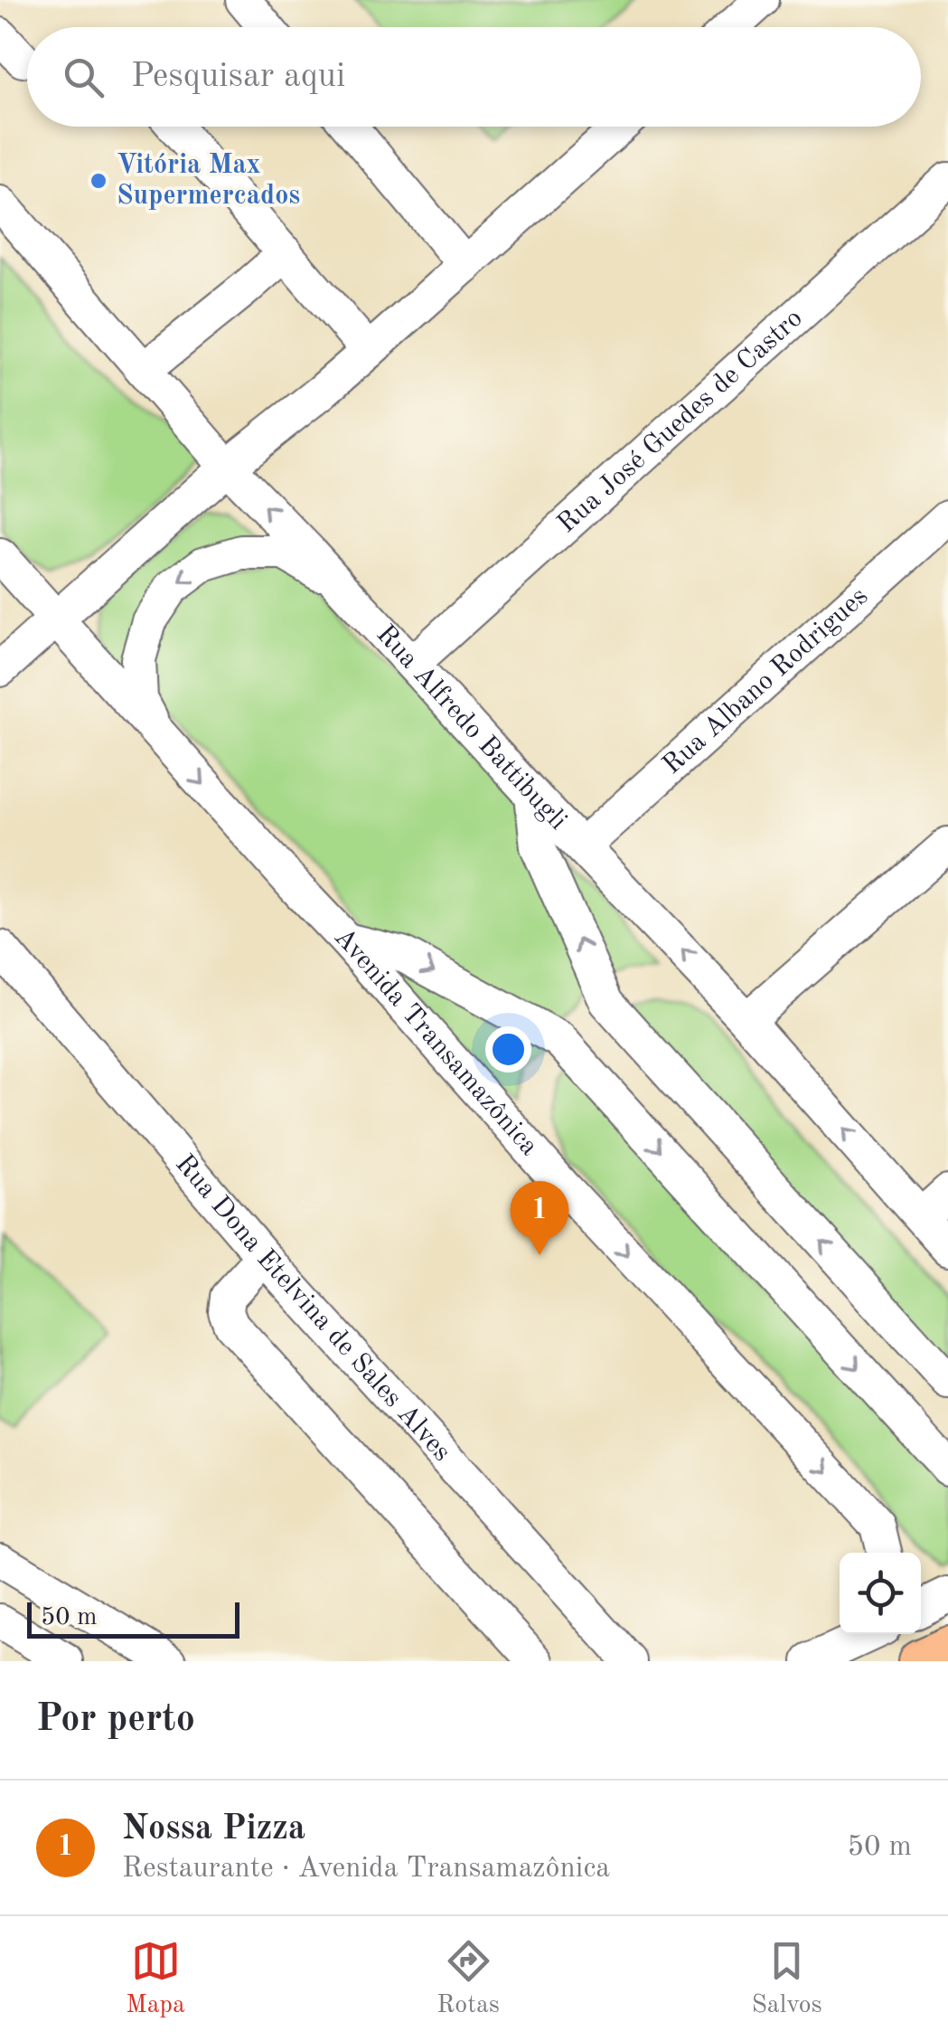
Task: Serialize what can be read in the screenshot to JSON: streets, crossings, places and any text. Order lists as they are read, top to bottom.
{
  "streets": {
    "street": [
      "Rua José Guedes de Castro",
      "Rua Albano Rodrigues",
      "Rua Alfredo Battibugli",
      "Avenida Transamazônica",
      "Rua Dona Etelvina de Sales Alves"
    ]
  },
  "crossings": [
    ["Rua José Guedes de Castro", "Rua Alfredo Battibugli"],
    ["Rua Albano Rodrigues", "Rua Alfredo Battibugli"]
  ],
  "places": ["Vitória Max Supermercados"],
  "scale_bar": "50 m",
  "page": {
    "search": "Pesquisar aqui",
    "pins": "1",
    "scale": "50 m",
    "heading": "Por perto",
    "list": [
      {
        "mark": "1",
        "name": "Nossa Pizza",
        "note": "Restaurante · Avenida Transamazônica",
        "value": "50 m"
      }
    ],
    "nav": ["Mapa", "Rotas", "Salvos"]
  }
}
